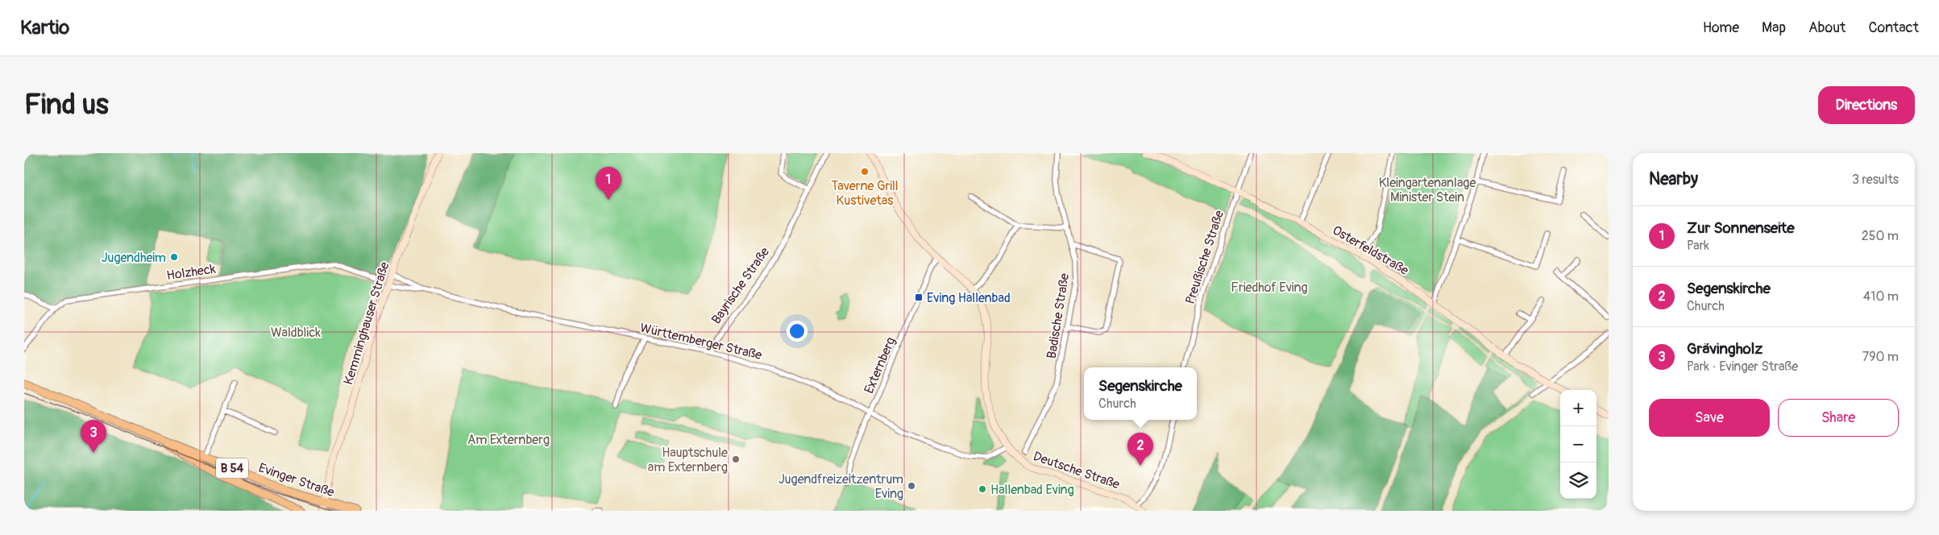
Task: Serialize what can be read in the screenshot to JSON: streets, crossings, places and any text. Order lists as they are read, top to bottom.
{
  "streets": {
    "main road": ["B 54", "Evinger Straße"],
    "street": [
      "Osterfeldstraße",
      "Preußische Straße",
      "Holzheck",
      "Bayrische Straße",
      "Badische Straße",
      "Kemminghauser Straße",
      "Württemberger Straße",
      "Externberg",
      "Deutsche Straße"
    ]
  },
  "crossings": [
    ["Osterfeldstraße", "Preußische Straße"],
    ["Bayrische Straße", "Württemberger Straße"],
    ["Kemminghauser Straße", "Württemberger Straße"],
    ["Kemminghauser Straße", "Evinger Straße"],
    ["Württemberger Straße", "Externberg"],
    ["Württemberger Straße", "Deutsche Straße"],
    ["Externberg", "Deutsche Straße"]
  ],
  "parks": [
    "Kleingartenanlage Minister Stein",
    "Friedhof Eving",
    "Waldblick",
    "Am Externberg"
  ],
  "places": {
    "other": [
      "Taverne Grill Kustivetas",
      "Jugendheim",
      "Hauptschule am Externberg",
      "Jugendfreizeitzentrum Eving",
      "Hallenbad Eving"
    ],
    "transit": ["Eving Hallenbad"]
  },
  "page": {
    "header": "Kartio",
    "nav": [
      "Home",
      "Map",
      "About",
      "Contact"
    ],
    "buttons": [
      "Directions",
      ["Save", "Share"]
    ],
    "title": "Find us",
    "heading": ["Nearby", "3 results"],
    "pins": ["1", "3", "2"],
    "list": [
      {
        "mark": "1",
        "name": "Zur Sonnenseite",
        "note": "Park",
        "value": "250 m"
      },
      {
        "mark": "2",
        "name": "Segenskirche",
        "note": "Church",
        "value": "410 m"
      },
      {
        "mark": "3",
        "name": "Grävingholz",
        "note": "Park · Evinger Straße",
        "value": "790 m"
      }
    ],
    "popup": ["Segenskirche", "Church"],
    "map_buttons": ["+", "−"]
  }
}
